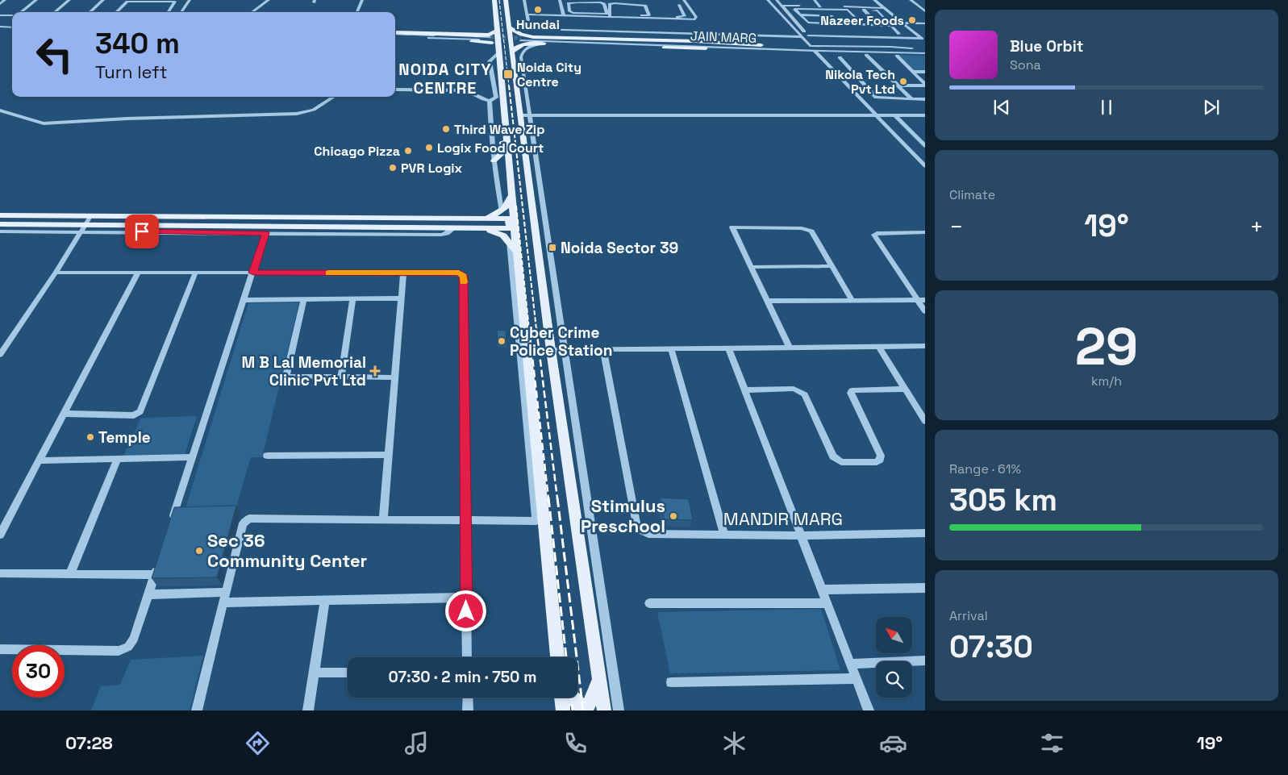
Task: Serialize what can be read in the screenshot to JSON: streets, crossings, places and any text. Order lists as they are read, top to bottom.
{
  "streets": {
    "street": ["JAIN MARG", "MANDIR MARG"]
  },
  "districts": ["NOIDA CITY CENTRE"],
  "places": {
    "other": [
      "Hundai",
      "Nazeer Foods",
      "Nikola Tech Pvt Ltd",
      "Third Wave Zip",
      "Logix Food Court",
      "Chicago Pizza",
      "PVR Logix",
      "Cyber Crime Police Station",
      "Temple",
      "Stimulus Preschool",
      "Sec 36 Community Center"
    ],
    "transit": ["Noida City Centre", "Noida Sector 39"],
    "health": ["M B Lal Memorial Clinic Pvt Ltd"]
  },
  "north": "top left",
  "page": {
    "turn": ["340 m", "Turn left"],
    "song": ["Blue Orbit", "Sona"],
    "tile": [
      "Climate",
      ["29", "km/h"],
      ["Range · 61%", "305 km"],
      ["Arrival", "07:30"]
    ],
    "heat": ["−", "19°", "+"],
    "limit": "30",
    "trip": "07:30 · 2 min · 750 m",
    "tabs": ["07:28", "19°"]
  }
}
